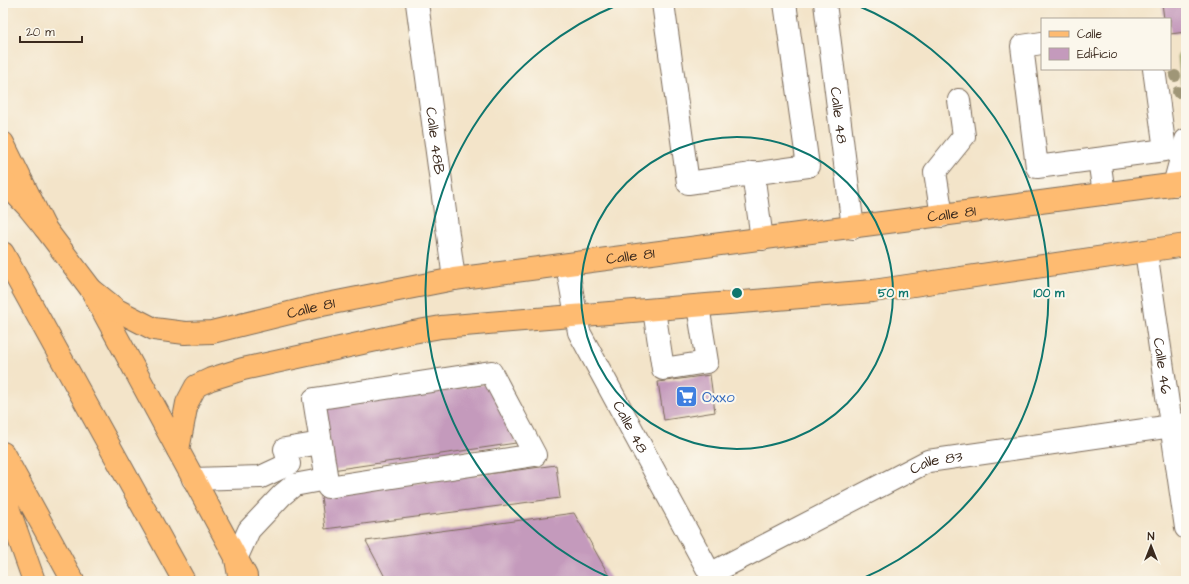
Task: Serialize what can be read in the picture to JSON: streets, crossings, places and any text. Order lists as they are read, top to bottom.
{
  "streets": {
    "main road": ["Calle 81"],
    "street": [
      "Calle 48",
      "Calle 48B",
      "Calle 46",
      "Calle 83"
    ]
  },
  "crossings": [
    ["Calle 48", "Calle 81"],
    ["Calle 48", "Calle 83"],
    ["Calle 48B", "Calle 81"],
    ["Calle 46", "Calle 83"]
  ],
  "places": {
    "supermarket": ["Oxxo"]
  },
  "legend": ["Calle", "Edificio"],
  "scale_bar": "20 m",
  "north": "top",
  "rings": ["50 m", "100 m"]
}
